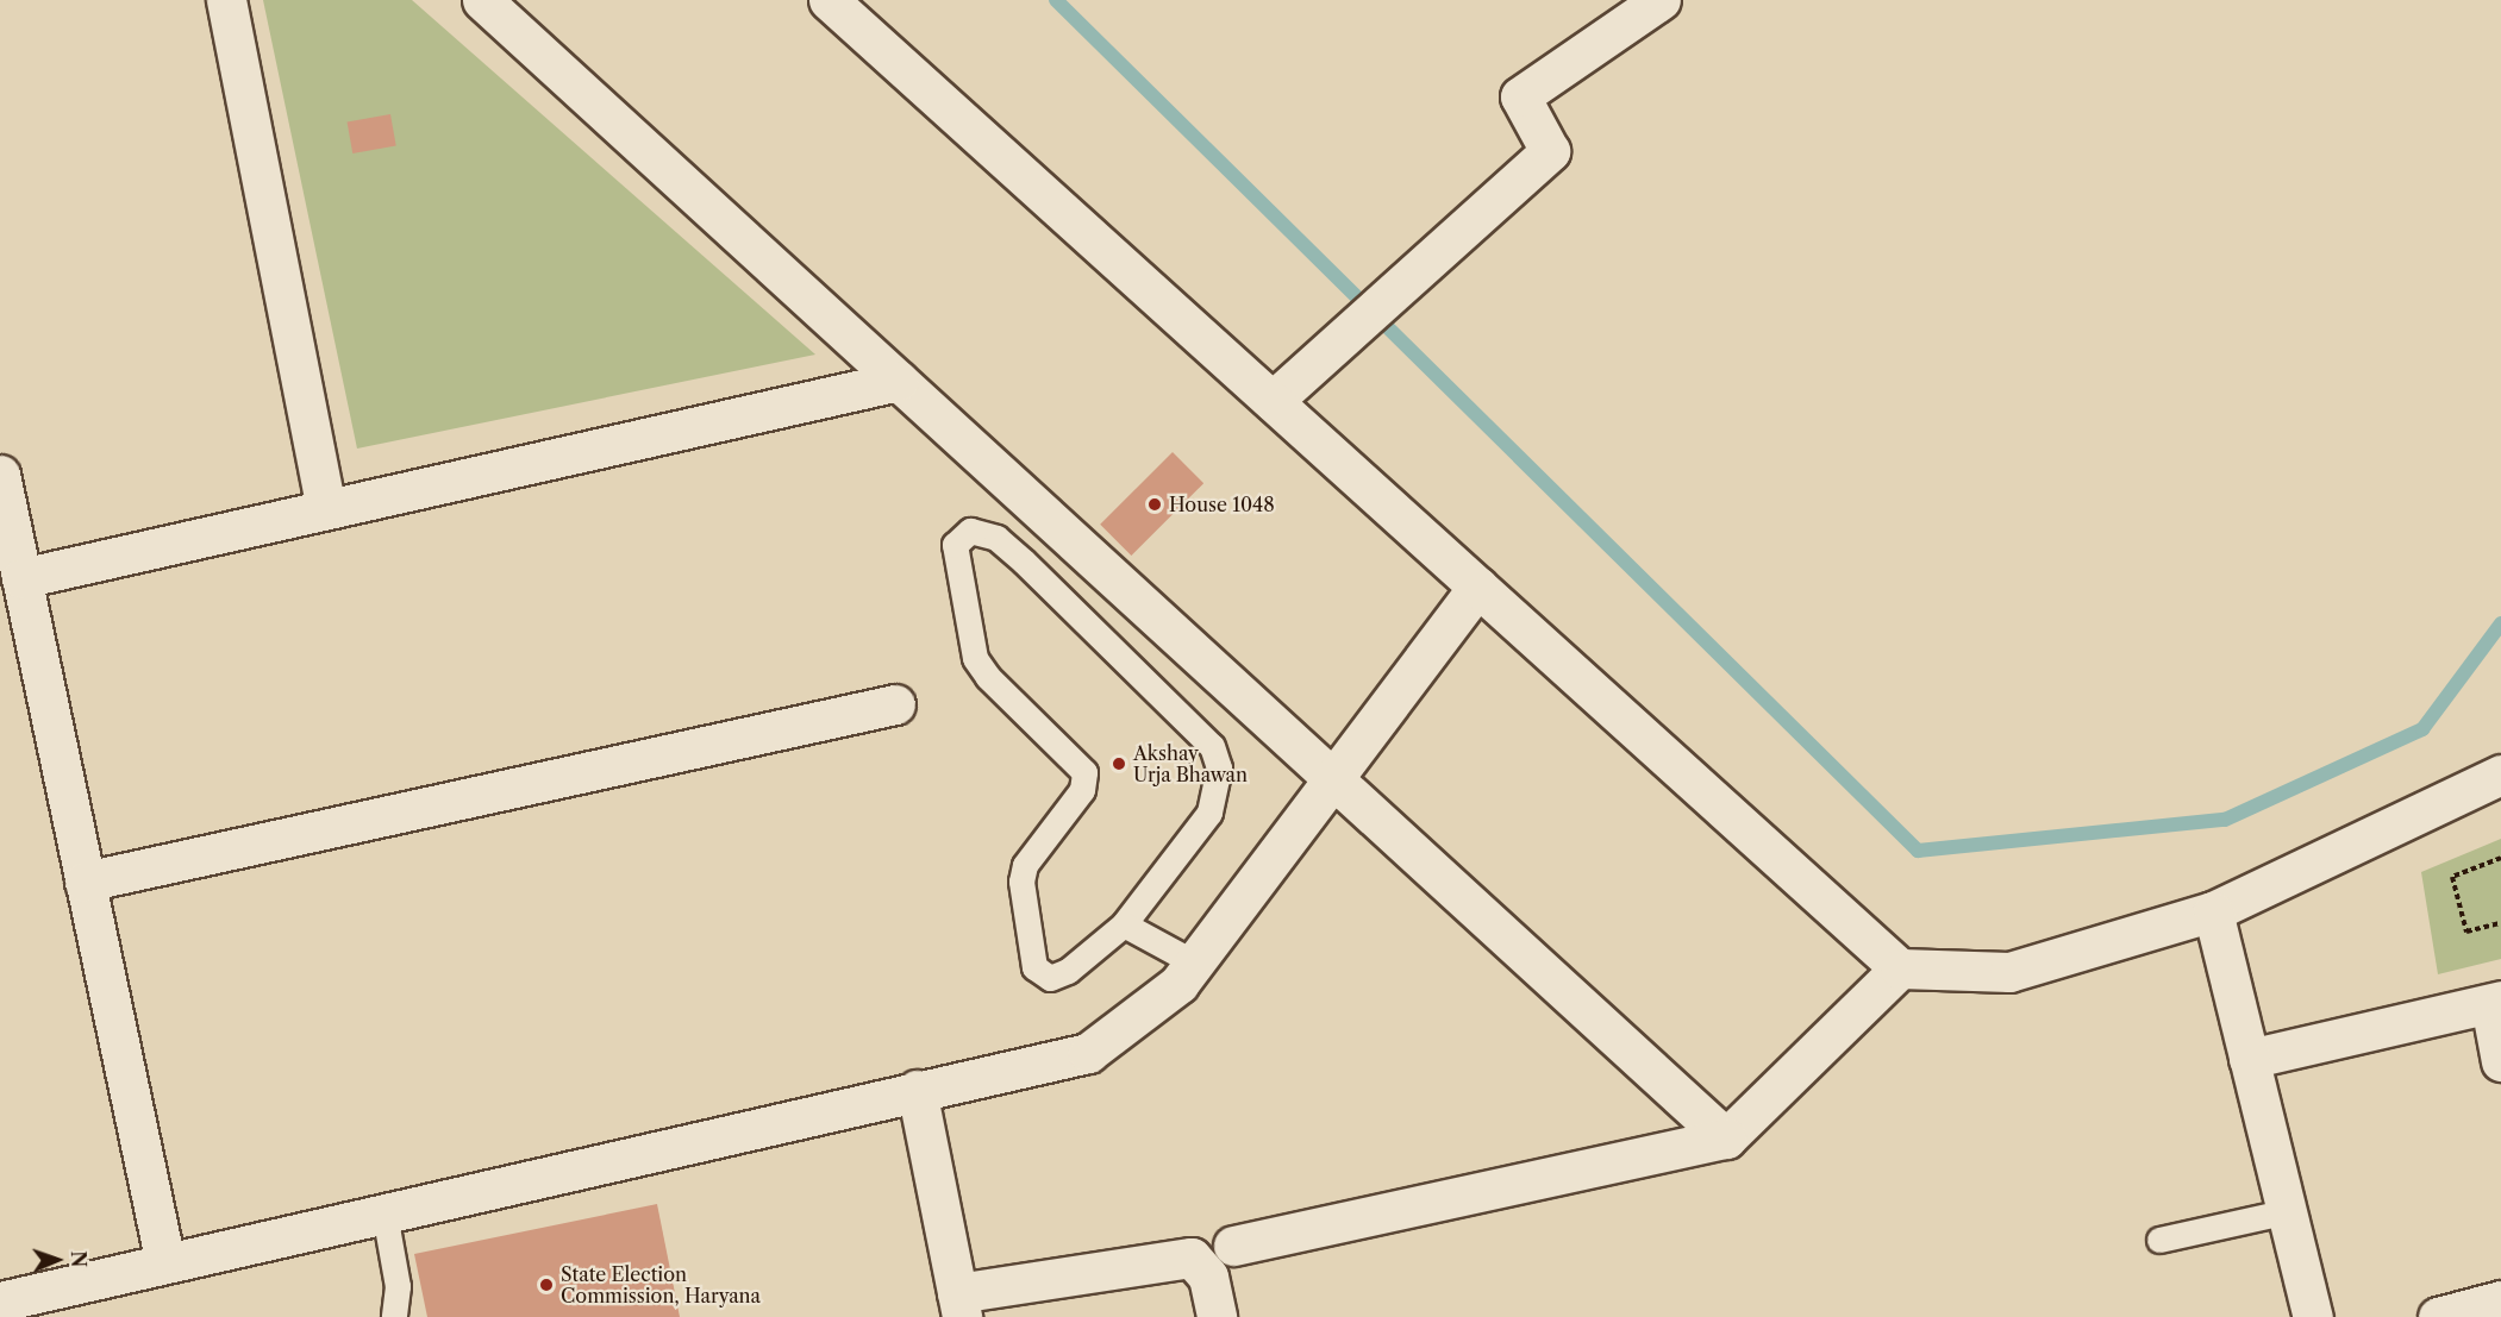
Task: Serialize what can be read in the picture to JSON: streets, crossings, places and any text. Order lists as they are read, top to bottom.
{
  "places": ["House 1048", "Akshay Urja Bhawan", "State Election Commission, Haryana"],
  "north": "right"
}
